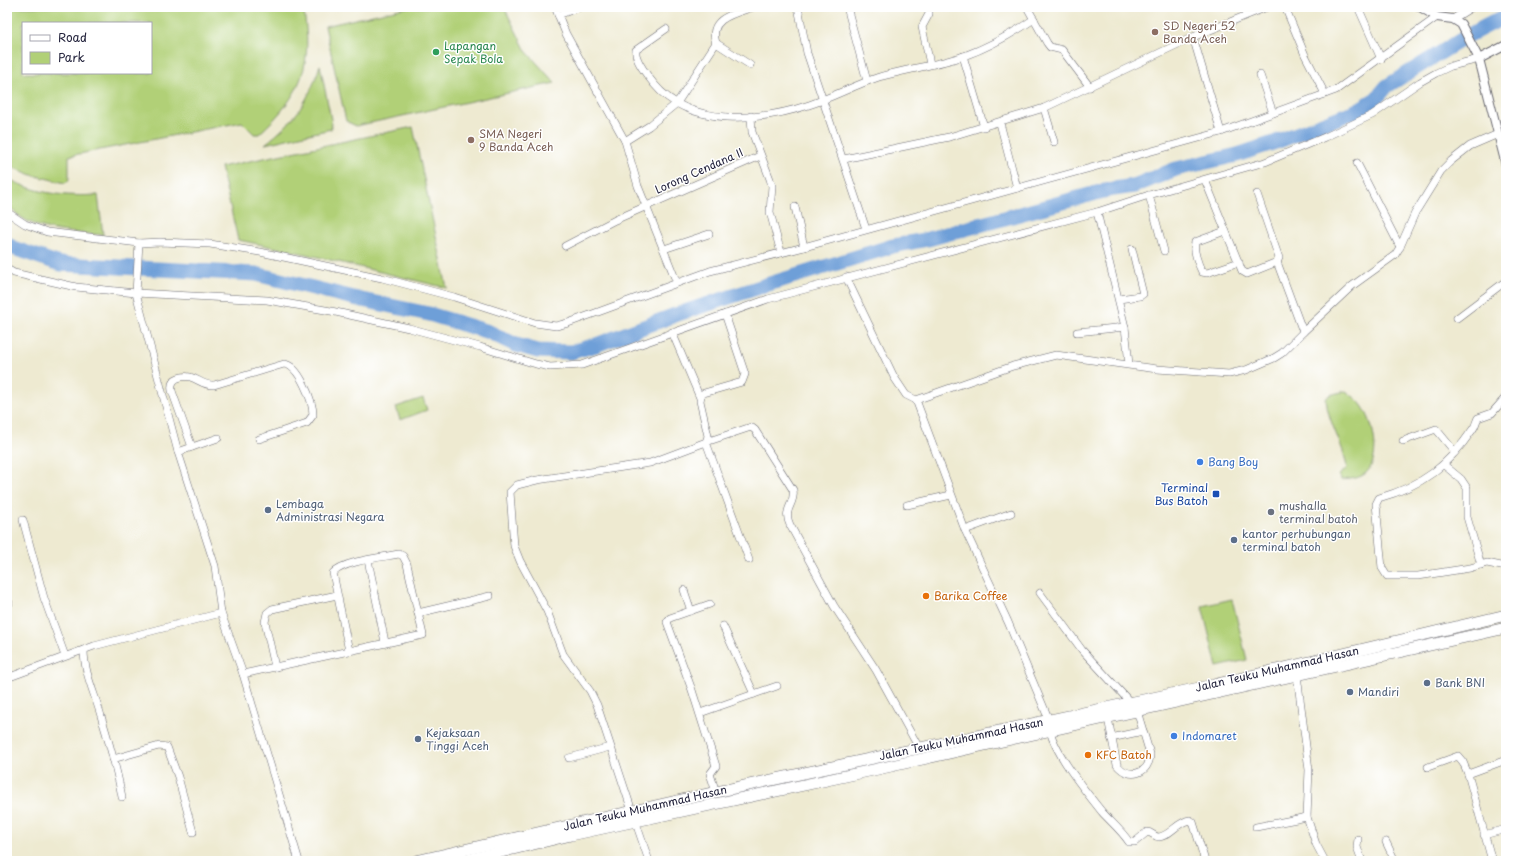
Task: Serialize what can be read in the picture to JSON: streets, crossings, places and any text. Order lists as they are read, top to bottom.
{
  "streets": {
    "highway": ["Jalan Teuku Muhammad Hasan"],
    "street": ["Lorong Cendana II"]
  },
  "places": {
    "other": [
      "SD Negeri 52 Banda Aceh",
      "Lapangan Sepak Bola",
      "SMA Negeri 9 Banda Aceh",
      "Bang Boy",
      "Lembaga Administrasi Negara",
      "mushalla terminal batoh",
      "kantor perhubungan terminal batoh",
      "Barika Coffee",
      "Bank BNI",
      "Mandiri",
      "Indomaret",
      "Kejaksaan Tinggi Aceh",
      "KFC Batoh"
    ],
    "transit": ["Terminal Bus Batoh"]
  },
  "legend": ["Road", "Park"]
}
